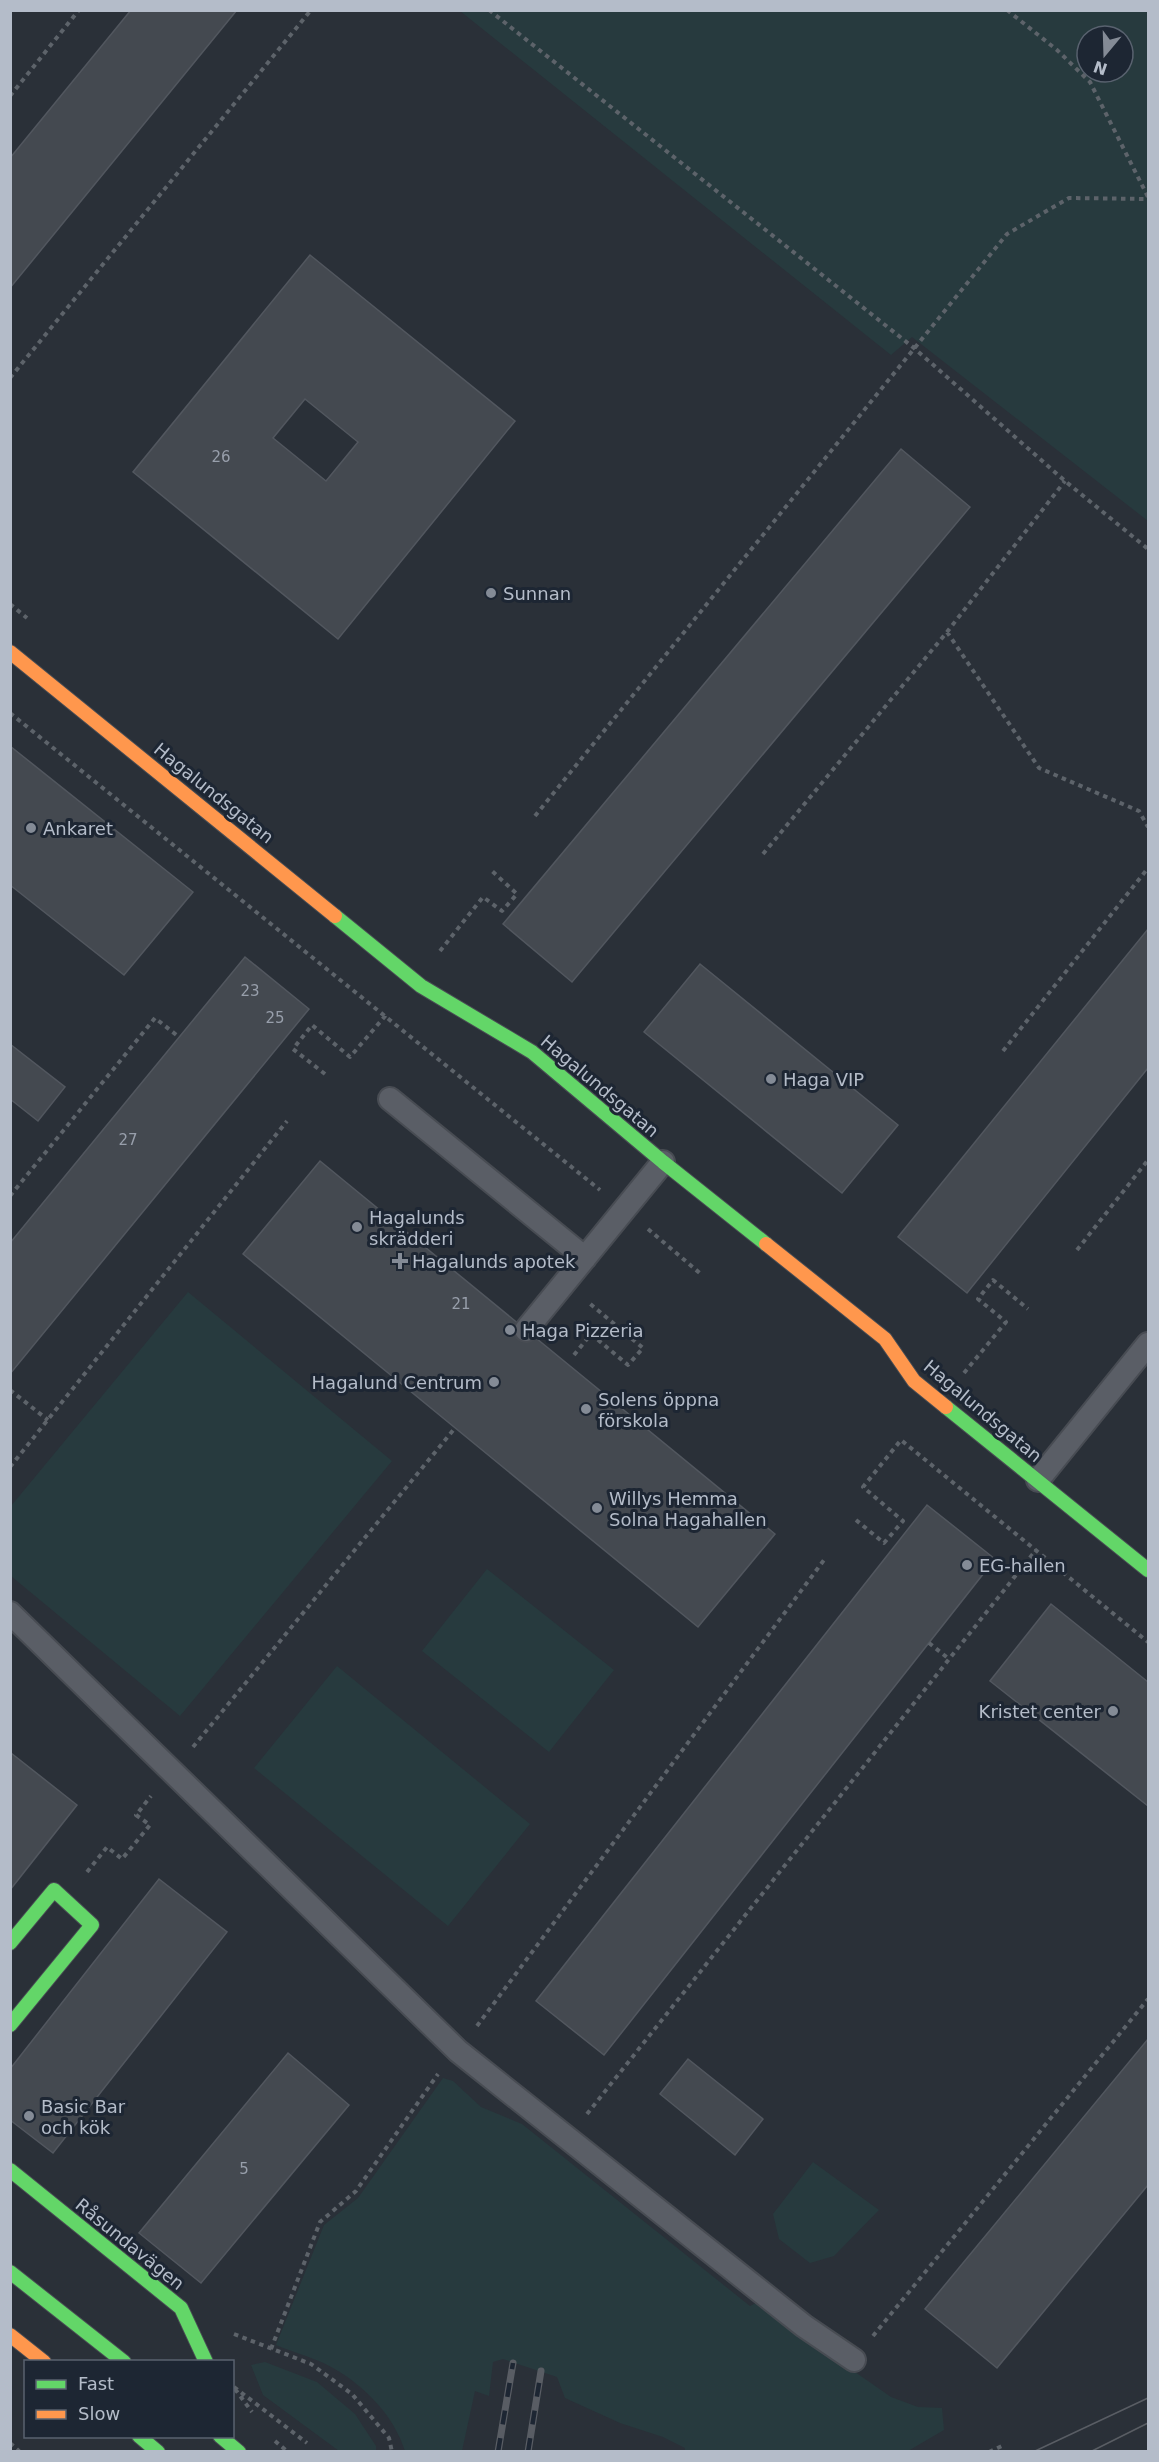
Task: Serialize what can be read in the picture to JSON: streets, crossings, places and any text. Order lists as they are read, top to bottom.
{
  "streets": {
    "street": ["Hagalundsgatan", "Råsundavägen"]
  },
  "places": {
    "other": [
      "Sunnan",
      "Ankaret",
      "Haga VIP",
      "Hagalunds skrädderi",
      "Haga Pizzeria",
      "Hagalund Centrum",
      "Solens öppna förskola",
      "Willys Hemma Solna Hagahallen",
      "EG-hallen",
      "Kristet center",
      "Basic Bar och kök"
    ],
    "health": ["Hagalunds apotek"]
  },
  "house_numbers": [
    "26",
    "23",
    "25",
    "27",
    "21",
    "5"
  ],
  "legend": ["Fast", "Slow"],
  "north": "bottom"
}
